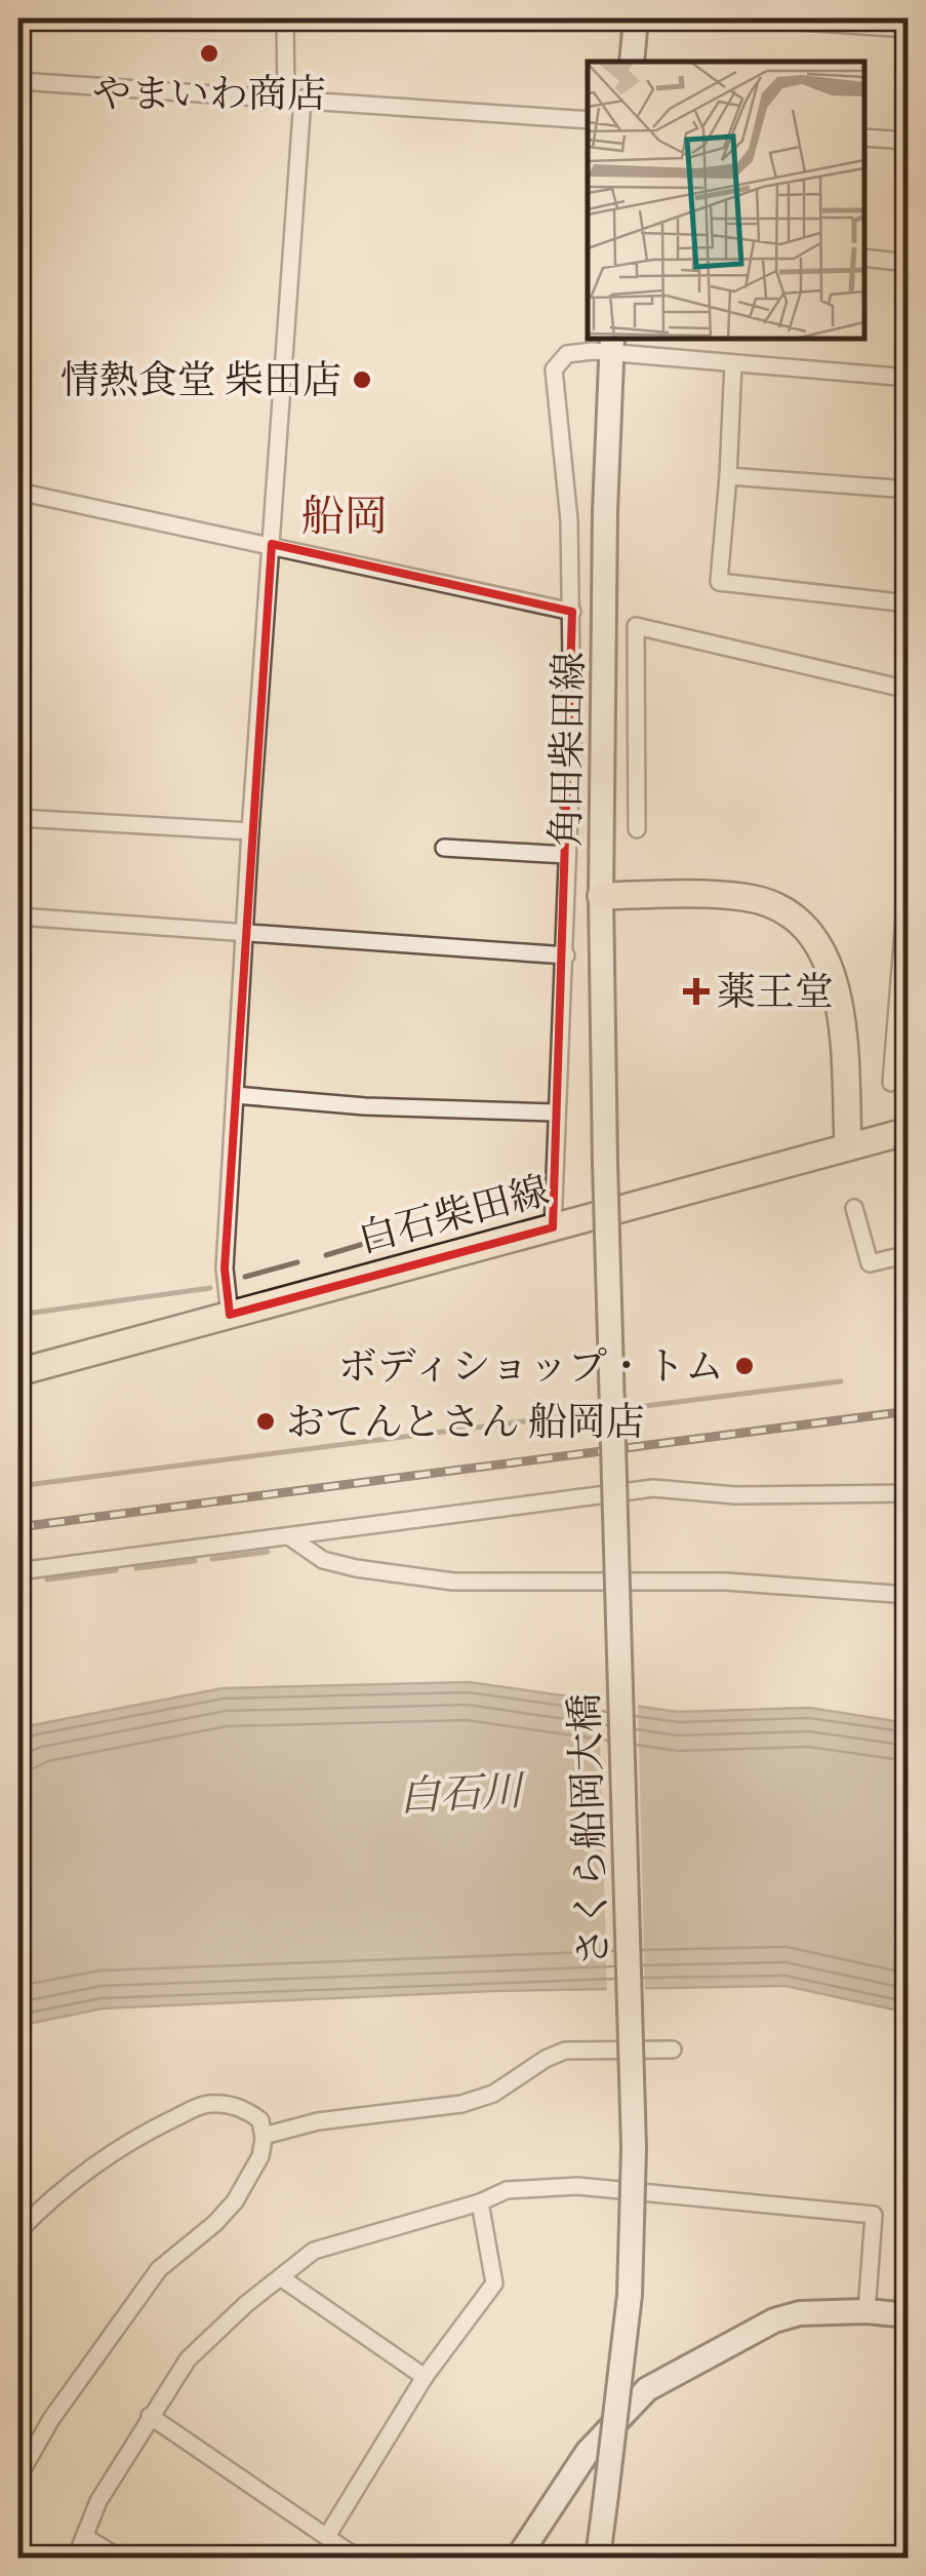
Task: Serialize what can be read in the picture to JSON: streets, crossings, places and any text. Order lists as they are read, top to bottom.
{
  "streets": {
    "main road": ["角田柴田線", "白石柴田線", "さくら船岡大橋"]
  },
  "crossings": [
    ["角田柴田線", "さくら船岡大橋"]
  ],
  "districts": ["船岡"],
  "water": ["白石川"],
  "places": {
    "other": [
      "やまいわ商店",
      "情熱食堂 柴田店",
      "ボディショップ・トム",
      "おてんとさん 船岡店"
    ],
    "health": ["薬王堂"]
  }
}
